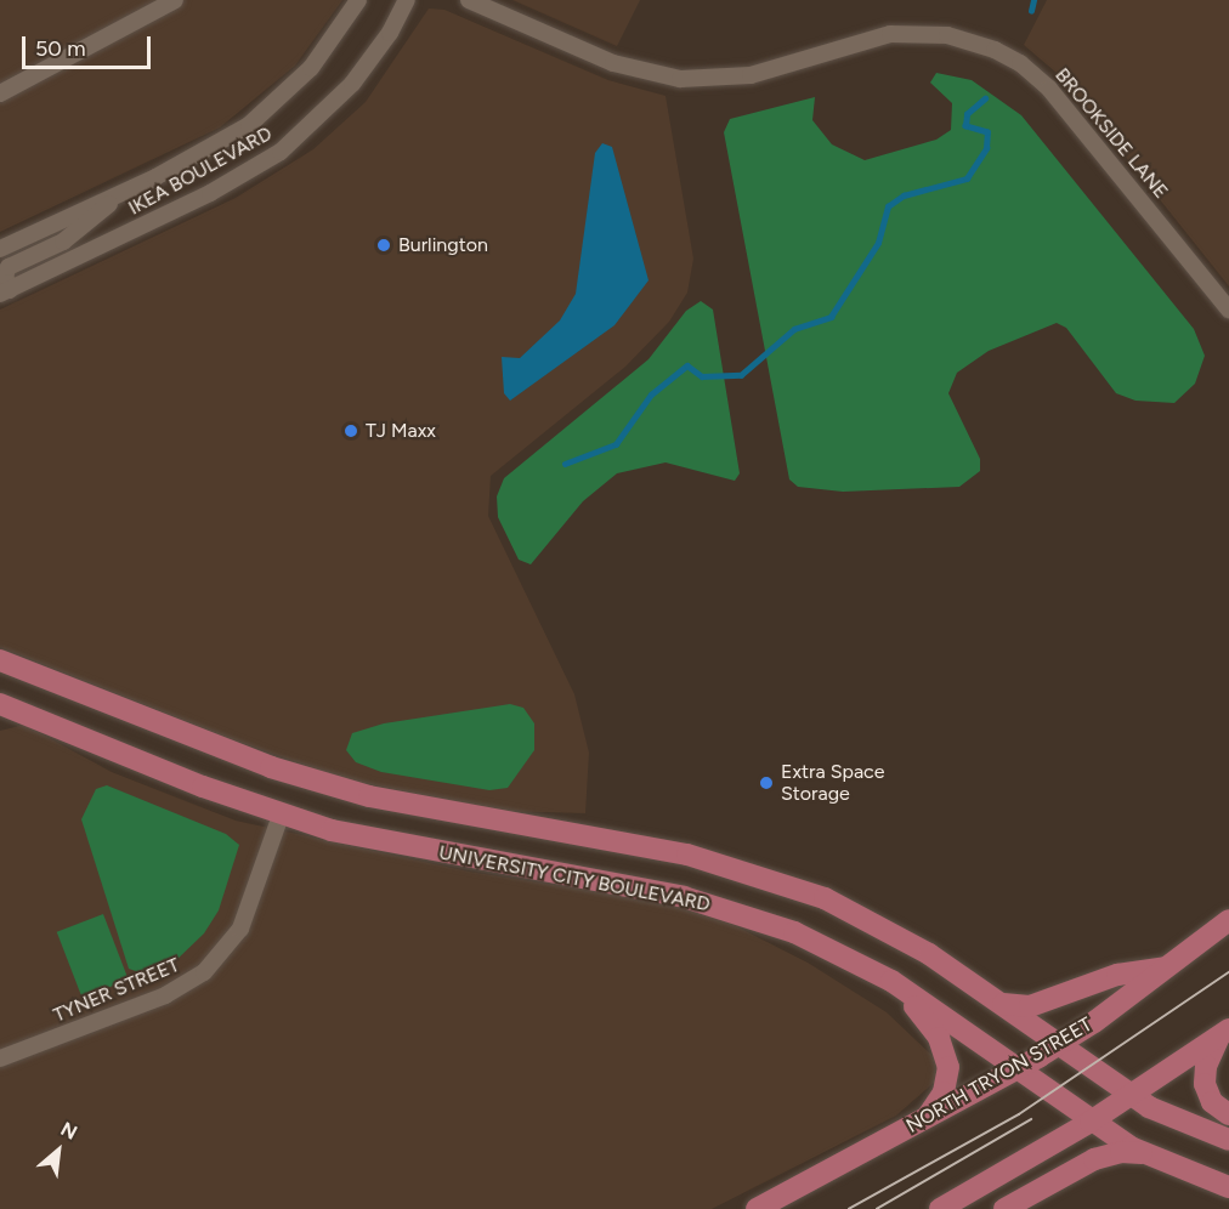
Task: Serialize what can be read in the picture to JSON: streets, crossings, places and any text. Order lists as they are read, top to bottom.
{
  "streets": {
    "main road": ["UNIVERSITY CITY BOULEVARD", "NORTH TRYON STREET"],
    "street": ["BROOKSIDE LANE", "IKEA BOULEVARD", "TYNER STREET"]
  },
  "crossings": [
    ["UNIVERSITY CITY BOULEVARD", "TYNER STREET"],
    ["UNIVERSITY CITY BOULEVARD", "NORTH TRYON STREET"]
  ],
  "places": ["Burlington", "TJ Maxx", "Extra Space Storage"],
  "scale_bar": "50 m",
  "north": "top right"
}
